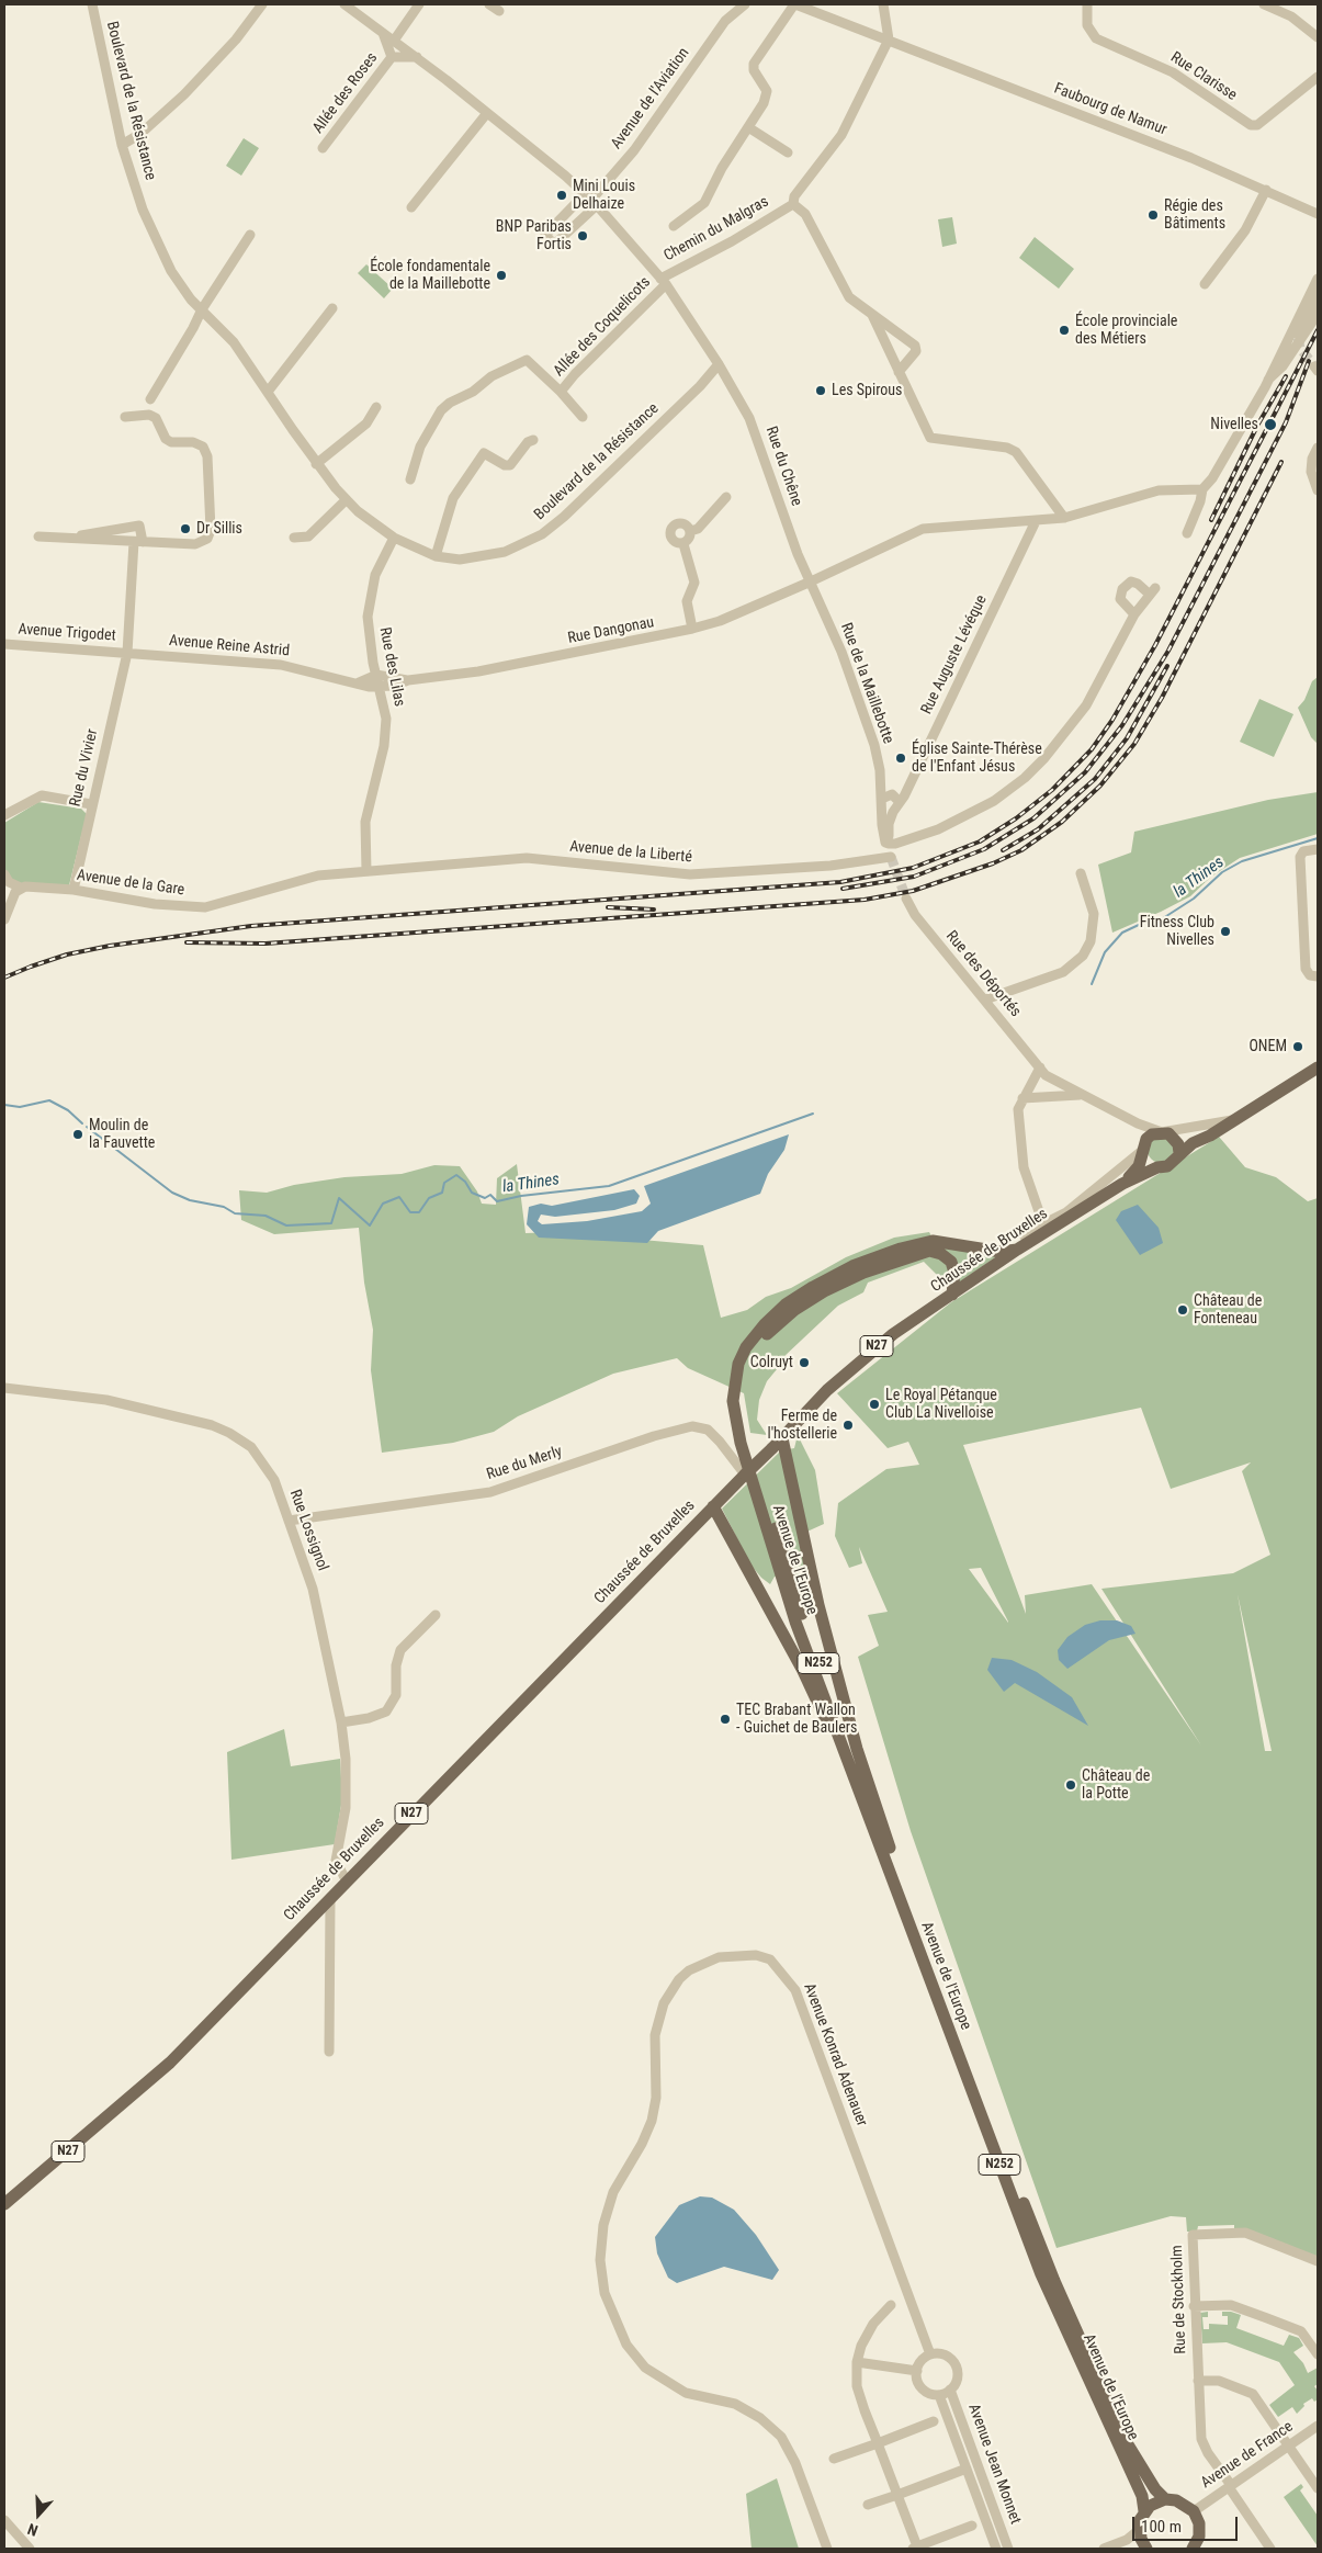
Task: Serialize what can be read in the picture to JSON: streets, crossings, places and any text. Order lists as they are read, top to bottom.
{
  "streets": {
    "main road": [
      "Chaussée de Bruxelles",
      "N27",
      "Avenue de l'Europe",
      "N252"
    ],
    "street": [
      "Rue Clarisse",
      "Allée des Roses",
      "Avenue de l'Aviation",
      "Boulevard de la Résistance",
      "Faubourg de Namur",
      "Chemin du Malgras",
      "Allée des Coquelicots",
      "Rue du Chêne",
      "Rue Dangonau",
      "Avenue Trigodet",
      "Avenue Reine Astrid",
      "Rue Auguste Lévéque",
      "Rue des Lilas",
      "Rue de la Maillebotte",
      "Rue du Vivier",
      "Avenue de la Liberté",
      "Avenue de la Gare",
      "Rue des Déportés",
      "Rue du Merly",
      "Rue Lossignol",
      "Avenue Konrad Adenauer",
      "Rue de Stockholm",
      "Avenue de France",
      "Avenue Jean Monnet"
    ]
  },
  "crossings": [
    ["Boulevard de la Résistance", "Rue du Chêne"],
    ["Boulevard de la Résistance", "Rue des Lilas"],
    ["Faubourg de Namur", "Chemin du Malgras"],
    ["Chemin du Malgras", "Allée des Coquelicots"],
    ["Rue du Chêne", "Rue Dangonau"],
    ["Rue du Chêne", "Rue de la Maillebotte"],
    ["Rue Dangonau", "Avenue Reine Astrid"],
    ["Rue Dangonau", "Rue Auguste Lévéque"],
    ["Rue Dangonau", "Rue des Lilas"],
    ["Rue Dangonau", "Rue de la Maillebotte"],
    ["Avenue Trigodet", "Avenue Reine Astrid"],
    ["Avenue Trigodet", "Rue du Vivier"],
    ["Avenue Reine Astrid", "Rue des Lilas"],
    ["Avenue Reine Astrid", "Rue du Vivier"],
    ["Rue Auguste Lévéque", "Rue de la Maillebotte"],
    ["Rue des Lilas", "Avenue de la Liberté"],
    ["Rue des Lilas", "Avenue de la Gare"],
    ["Rue de la Maillebotte", "Avenue de la Liberté"],
    ["Rue du Vivier", "Avenue de la Gare"],
    ["Avenue de la Liberté", "Avenue de la Gare"],
    ["Rue des Déportés", "Chaussée de Bruxelles"],
    ["Rue des Déportés", "N27"],
    ["Chaussée de Bruxelles", "N27"],
    ["Chaussée de Bruxelles", "Rue du Merly"],
    ["Chaussée de Bruxelles", "Rue Lossignol"],
    ["N27", "Rue du Merly"],
    ["Rue du Merly", "Rue Lossignol"],
    ["Avenue Konrad Adenauer", "Avenue Jean Monnet"],
    ["Rue de Stockholm", "Avenue de France"]
  ],
  "water": ["la Thines"],
  "places": [
    "Mini Louis Delhaize",
    "Régie des Bâtiments",
    "BNP Paribas Fortis",
    "École fondamentale de la Maillebotte",
    "École provinciale des Métiers",
    "Les Spirous",
    "Nivelles",
    "Dr Sillis",
    "Église Sainte-Thérèse de l'Enfant Jésus",
    "Fitness Club Nivelles",
    "ONEM",
    "Moulin de la Fauvette",
    "Château de Fonteneau",
    "Colruyt",
    "Le Royal Pétanque Club La Nivelloise",
    "Ferme de l'hostellerie",
    "TEC Brabant Wallon - Guichet de Baulers",
    "Château de la Potte"
  ],
  "scale_bar": "100 m",
  "north": "bottom"
}
